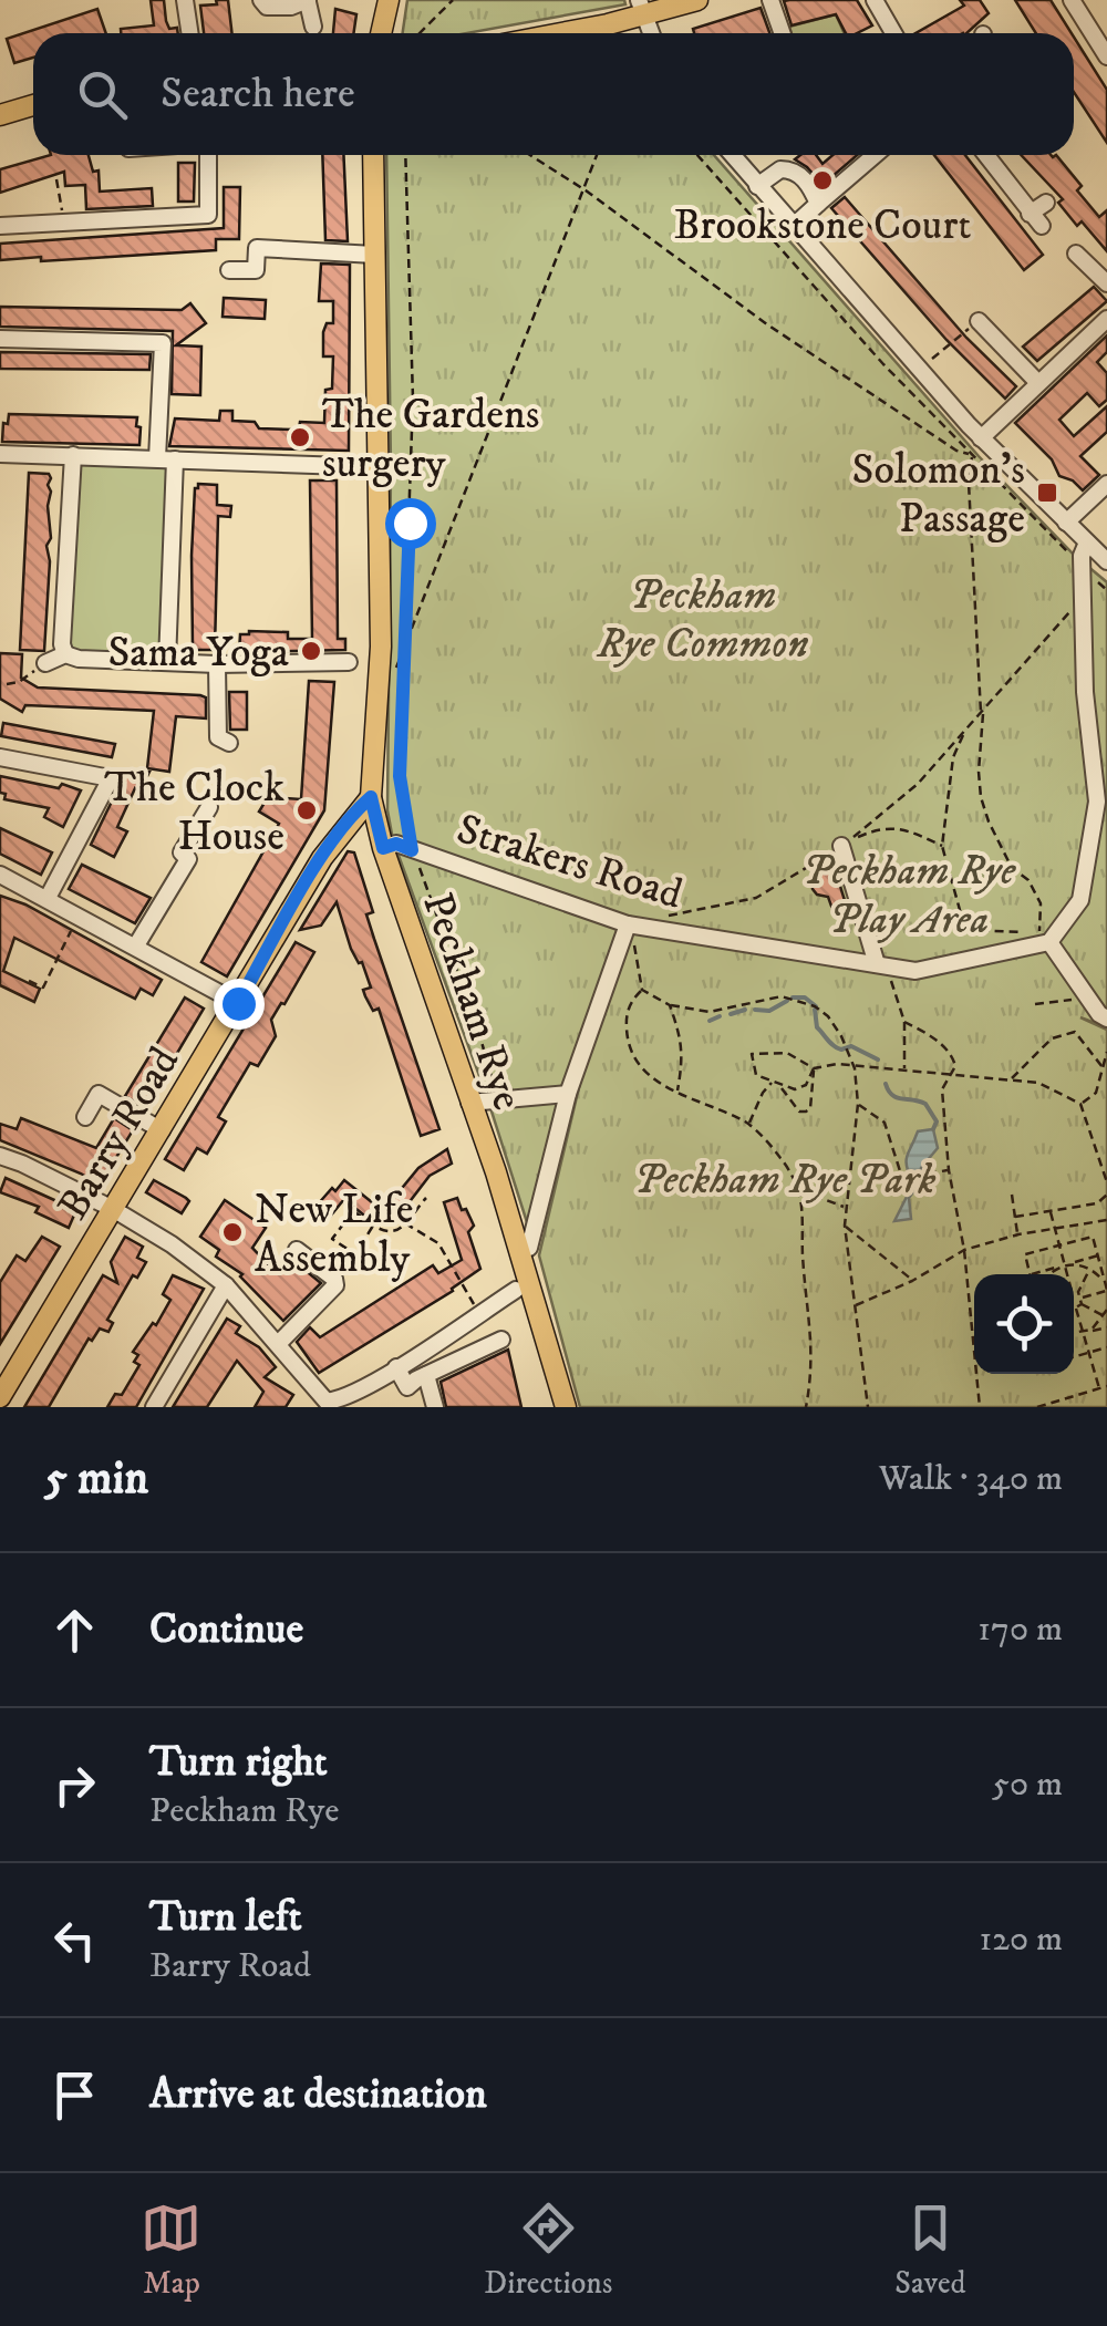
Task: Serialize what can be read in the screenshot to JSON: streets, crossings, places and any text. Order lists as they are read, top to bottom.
{
  "streets": {
    "main road": ["Peckham Rye", "Barry Road"],
    "street": ["Strakers Road"]
  },
  "crossings": [
    ["Strakers Road", "Peckham Rye"],
    ["Peckham Rye", "Barry Road"]
  ],
  "parks": ["Peckham Rye Common", "Peckham Rye Play Area", "Peckham Rye Park"],
  "places": {
    "other": [
      "Brookstone Court",
      "The Gardens surgery",
      "Sama Yoga",
      "The Clock House",
      "New Life Assembly"
    ],
    "transit": ["Solomon's Passage"]
  },
  "page": {
    "search": "Search here",
    "heading": ["5 min", "Walk · 340 m"],
    "list": [
      ["Continue", "170 m"],
      ["Turn right", "Peckham Rye", "50 m"],
      ["Turn left", "Barry Road", "120 m"],
      "Arrive at destination"
    ],
    "nav": ["Map", "Directions", "Saved"]
  }
}
